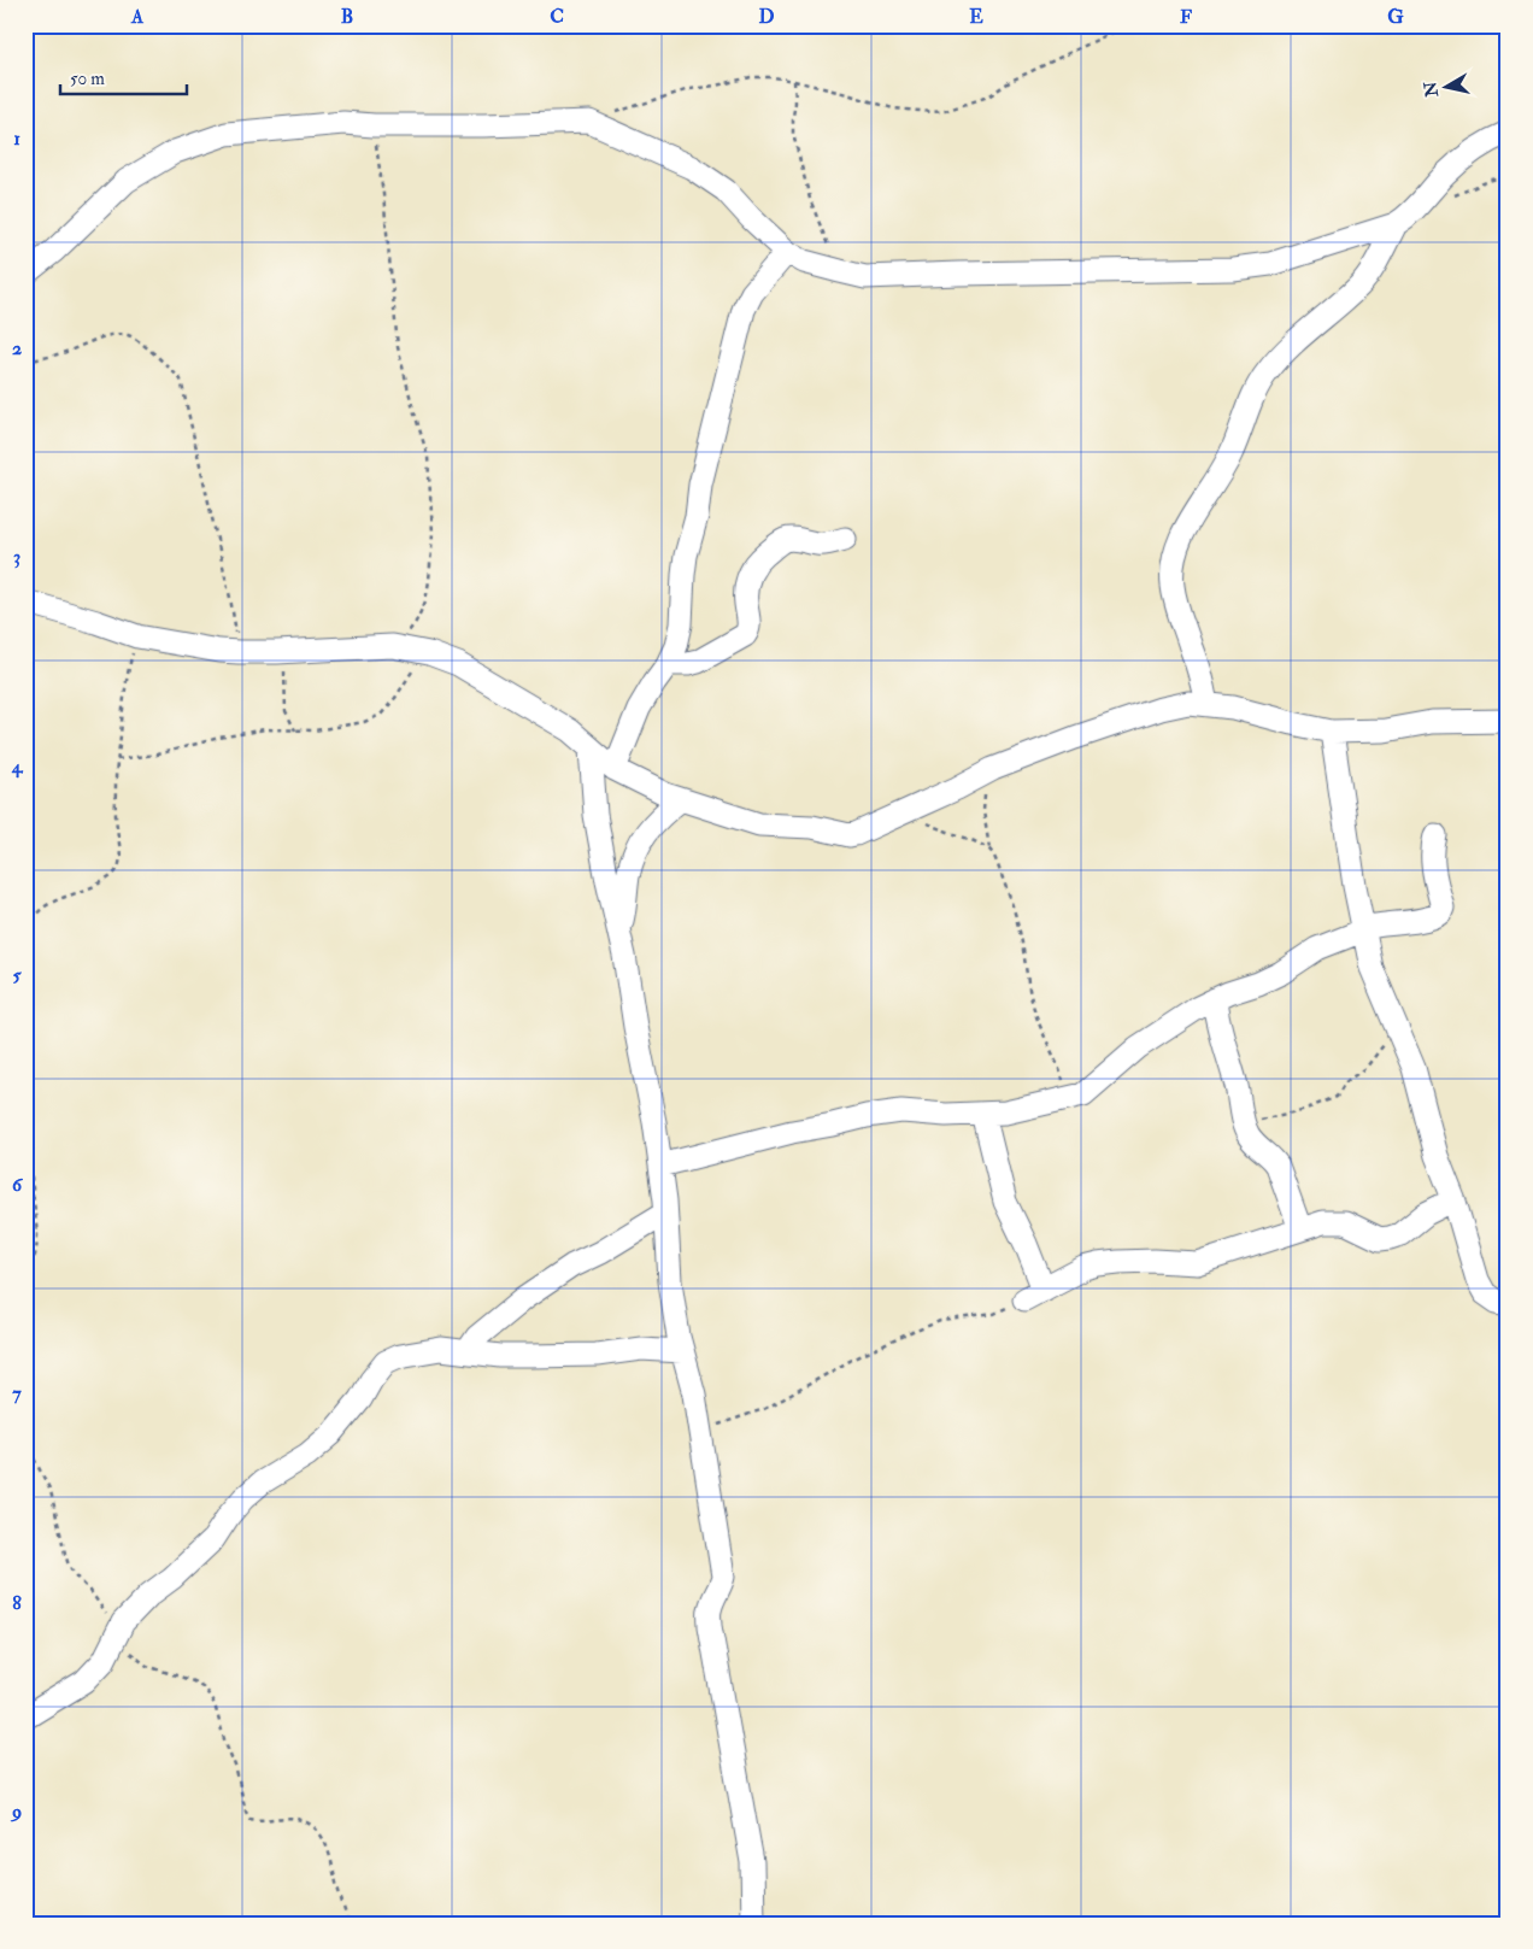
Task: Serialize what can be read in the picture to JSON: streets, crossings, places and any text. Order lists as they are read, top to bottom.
{
  "scale_bar": "50 m",
  "north": "left",
  "grid": {
    "columns": [
      "A",
      "B",
      "C",
      "D",
      "E",
      "F",
      "G"
    ],
    "rows": [
      "1",
      "2",
      "3",
      "4",
      "5",
      "6",
      "7",
      "8",
      "9"
    ]
  }
}
